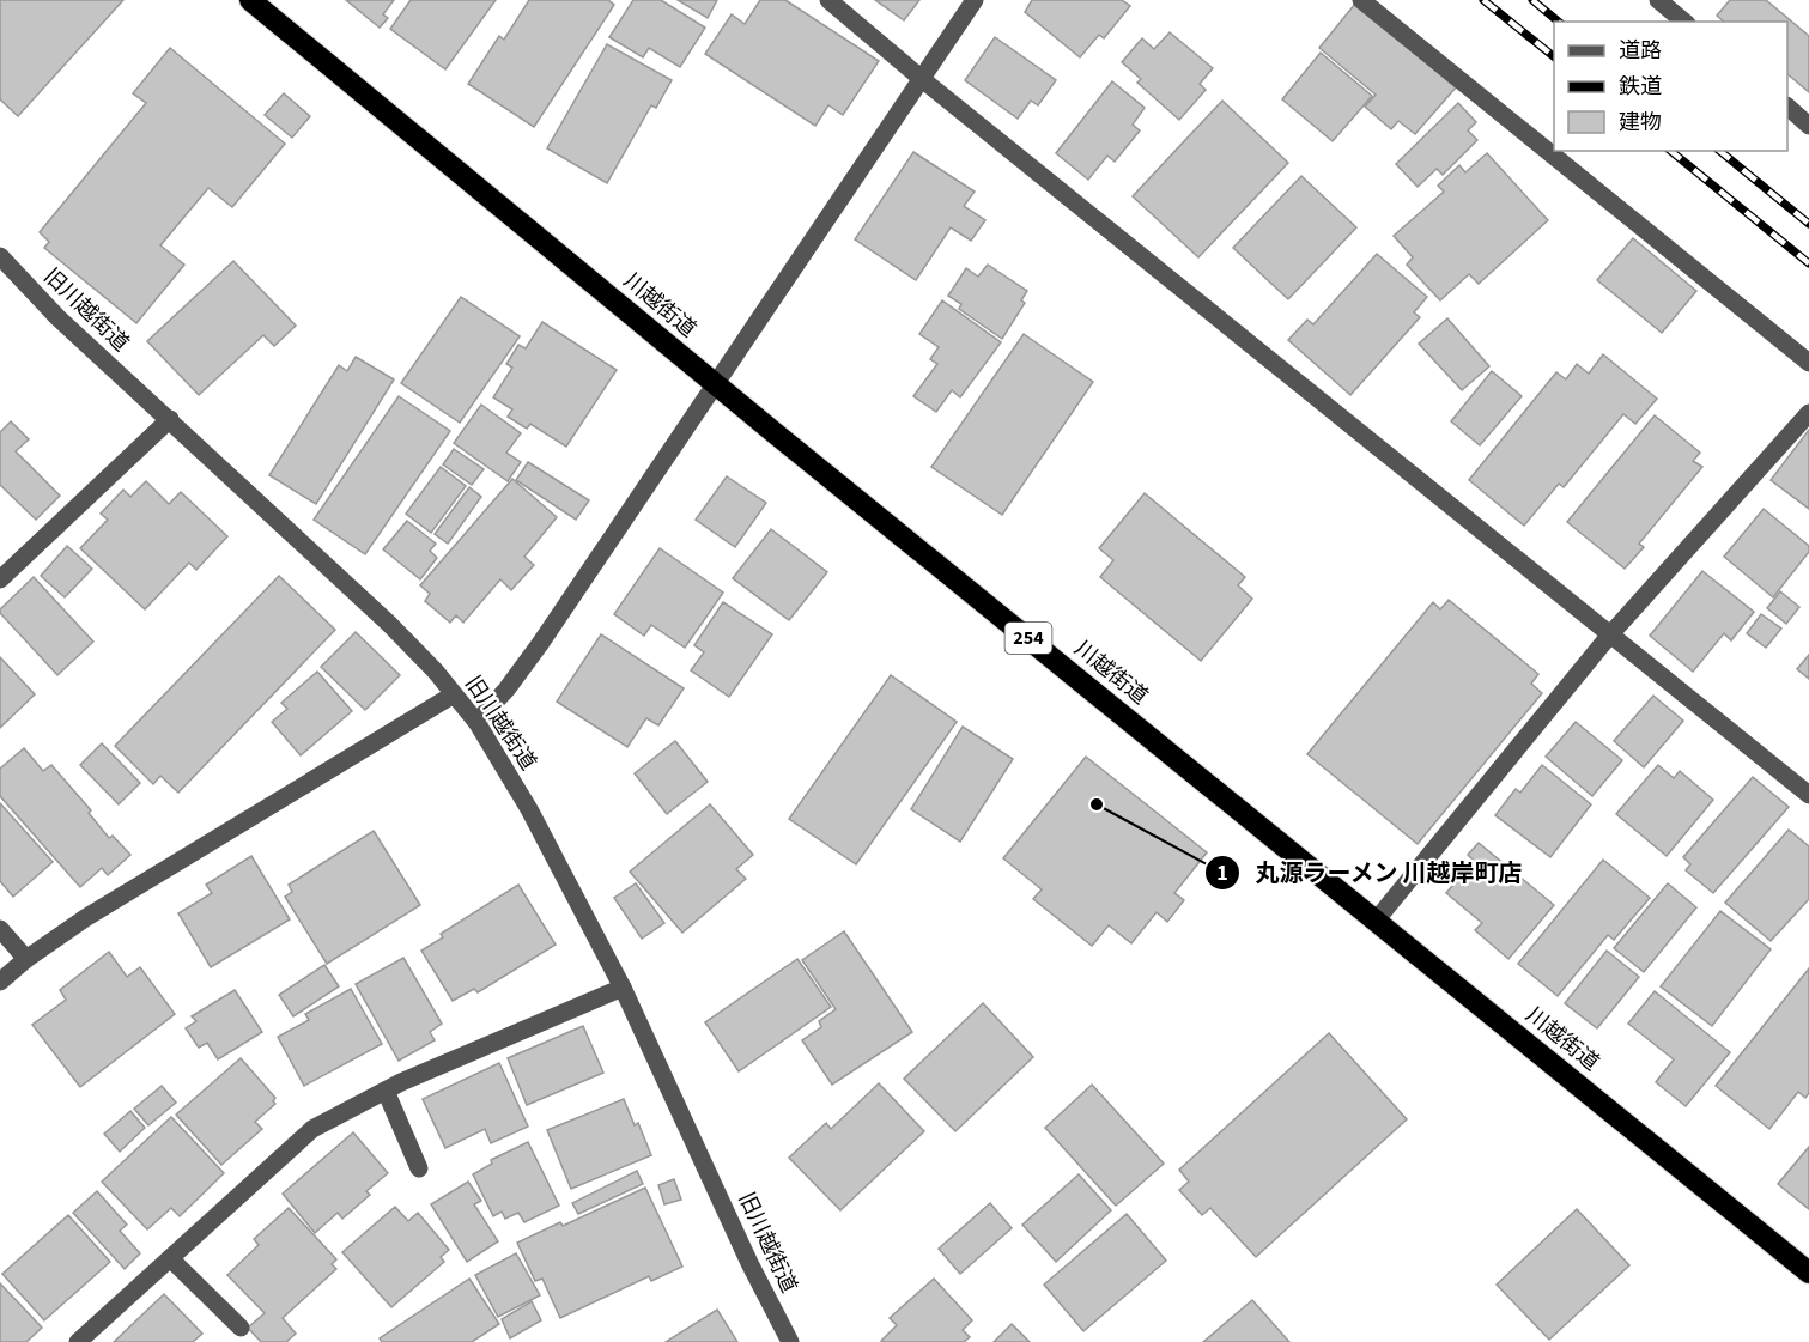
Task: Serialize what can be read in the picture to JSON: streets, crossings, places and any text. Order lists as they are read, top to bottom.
{
  "streets": {
    "highway": ["川越街道", "254"],
    "street": ["旧川越街道"]
  },
  "places": ["丸源ラーメン 川越岸町店"],
  "legend": ["道路", "鉄道", "建物"]
}
